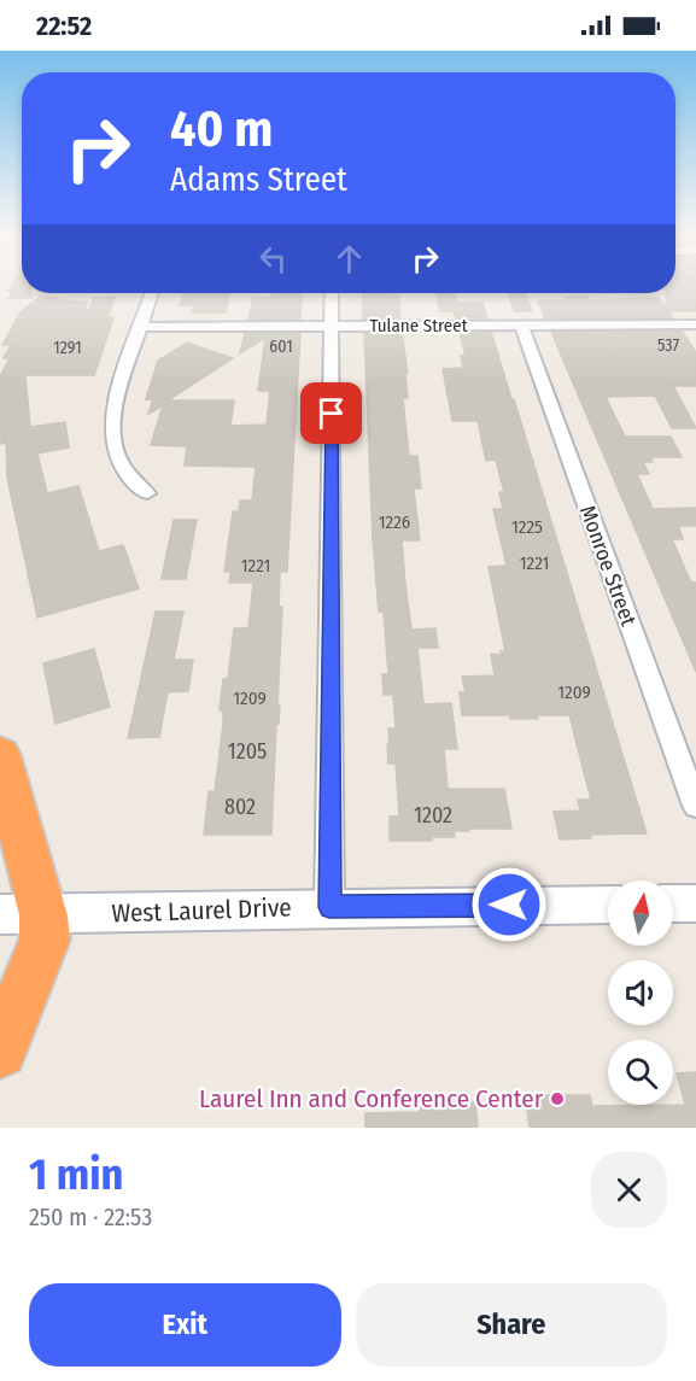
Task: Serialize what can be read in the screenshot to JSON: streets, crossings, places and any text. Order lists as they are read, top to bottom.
{
  "streets": {
    "main road": ["West Laurel Drive"],
    "street": ["Tulane Street", "Monroe Street"]
  },
  "crossings": [
    ["Tulane Street", "Monroe Street"]
  ],
  "places": ["Laurel Inn and Conference Center"],
  "house_numbers": [
    "537",
    "601",
    "1291",
    "1226",
    "1225",
    "1221",
    "1221",
    "1209",
    "1209",
    "1205",
    "802",
    "1202"
  ],
  "north": "top",
  "page": {
    "status": "22:52",
    "turn": ["40 m", "Adams Street"],
    "heading": ["1 min", "250 m · 22:53"],
    "buttons": ["Exit", "Share"]
  }
}
